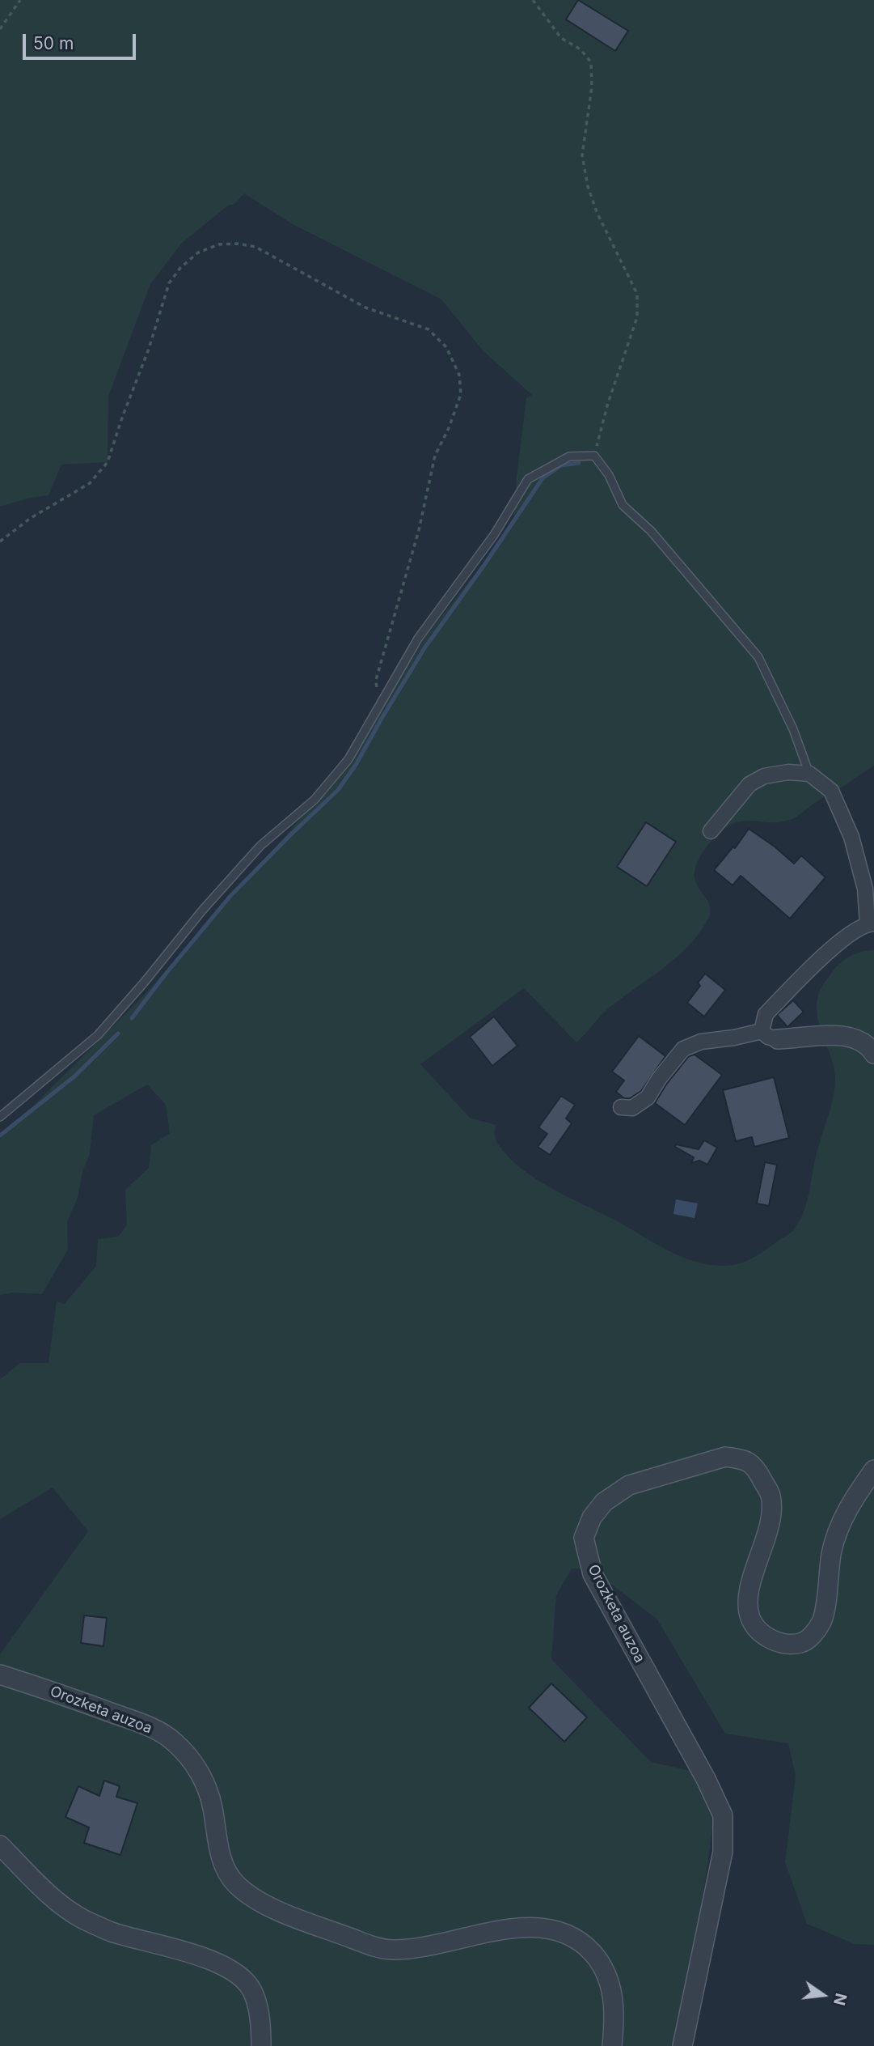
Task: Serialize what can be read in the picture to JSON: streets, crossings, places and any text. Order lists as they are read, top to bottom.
{
  "streets": {
    "street": ["Orozketa auzoa"]
  },
  "scale_bar": "50 m",
  "north": "right"
}
